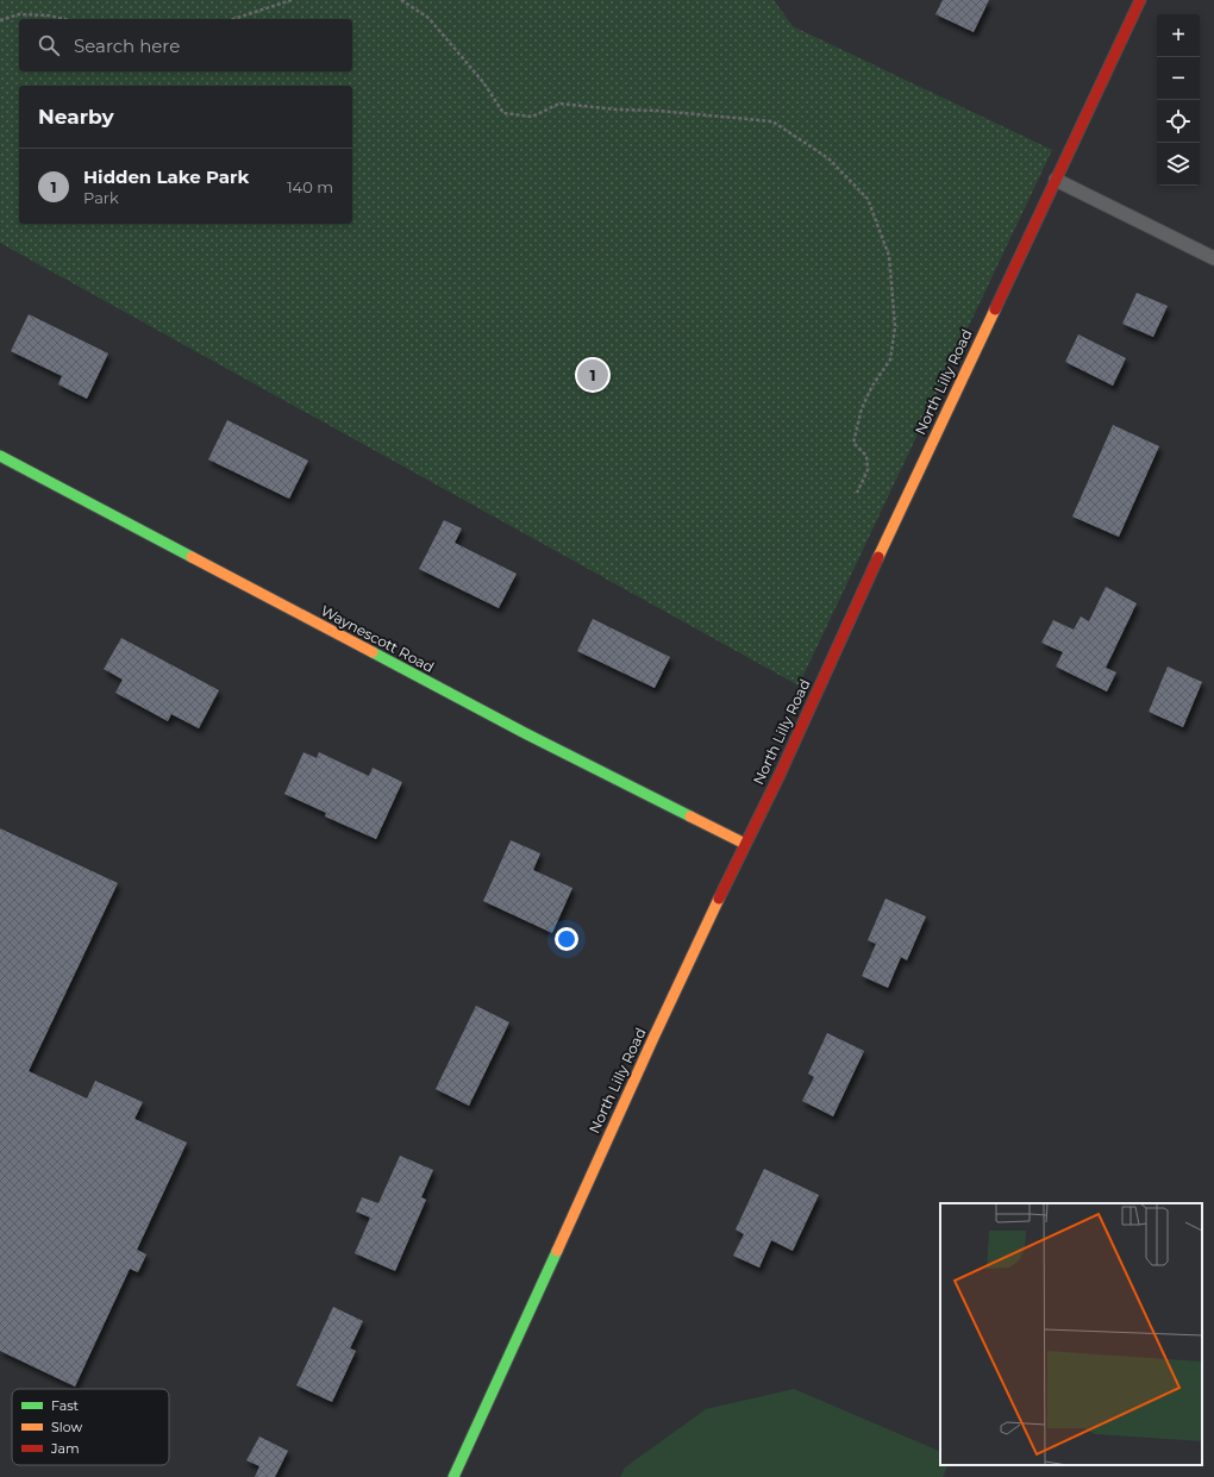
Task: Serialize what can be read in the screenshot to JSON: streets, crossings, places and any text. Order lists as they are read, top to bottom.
{
  "streets": {
    "street": ["North Lilly Road", "Waynescott Road"]
  },
  "crossings": [
    ["North Lilly Road", "Waynescott Road"]
  ],
  "legend": ["Fast", "Slow", "Jam"],
  "page": {
    "map_buttons": ["+", "−"],
    "search": "Search here",
    "heading": "Nearby",
    "list": [
      {
        "mark": "1",
        "name": "Hidden Lake Park",
        "note": "Park",
        "value": "140 m"
      }
    ],
    "pins": "1"
  }
}
